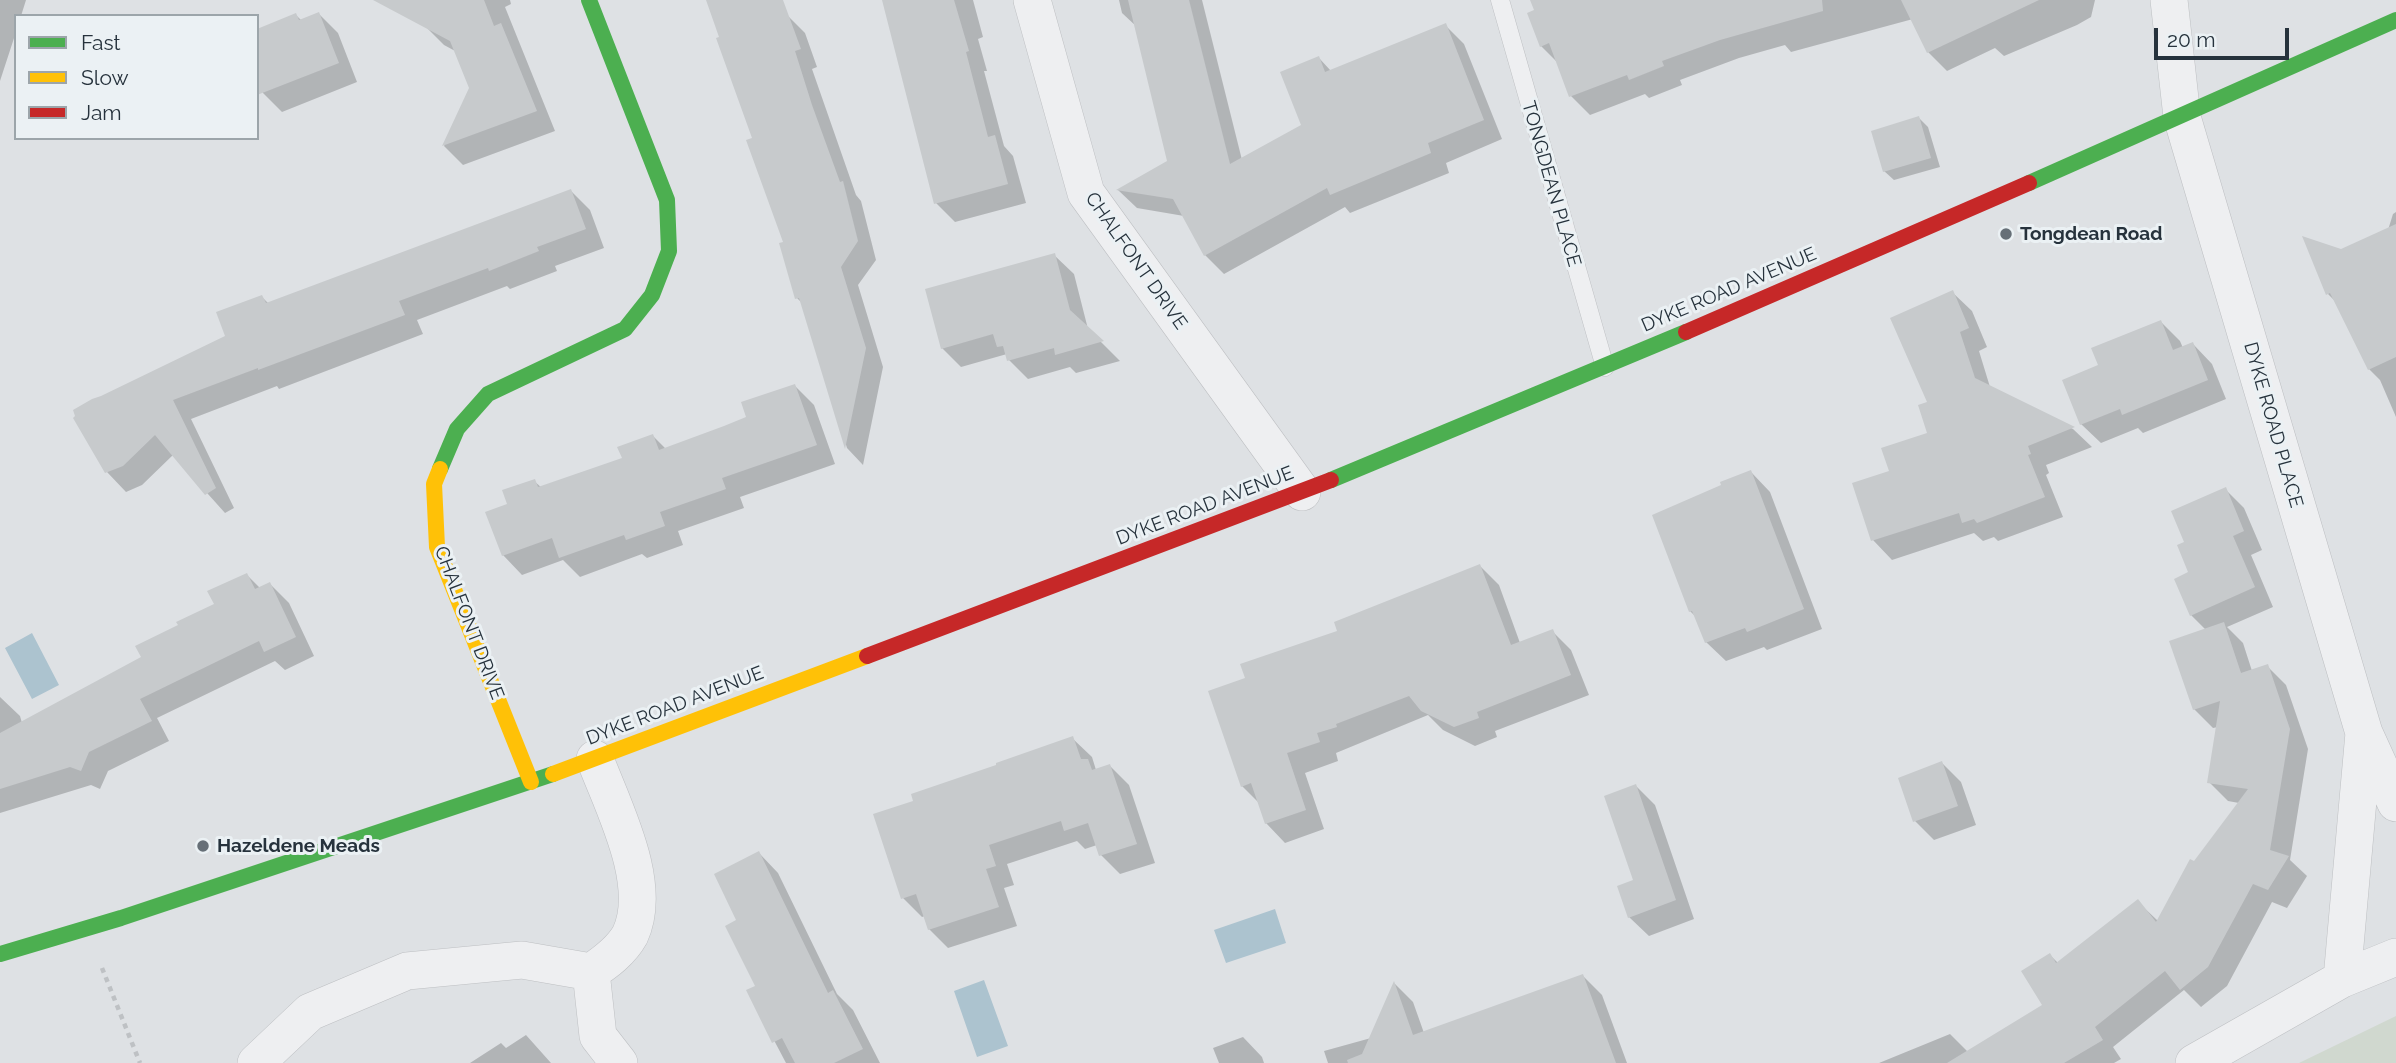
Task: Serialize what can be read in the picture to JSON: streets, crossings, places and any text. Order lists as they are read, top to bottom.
{
  "streets": {
    "street": ["CHALFONT DRIVE", "DYKE ROAD AVENUE", "DYKE ROAD PLACE"],
    "lane": ["TONGDEAN PLACE"]
  },
  "crossings": [
    ["TONGDEAN PLACE", "DYKE ROAD AVENUE"],
    ["CHALFONT DRIVE", "DYKE ROAD AVENUE"],
    ["DYKE ROAD AVENUE", "DYKE ROAD PLACE"]
  ],
  "places": ["Tongdean Road", "Hazeldene Meads"],
  "legend": ["Fast", "Slow", "Jam"],
  "scale_bar": "20 m"
}
